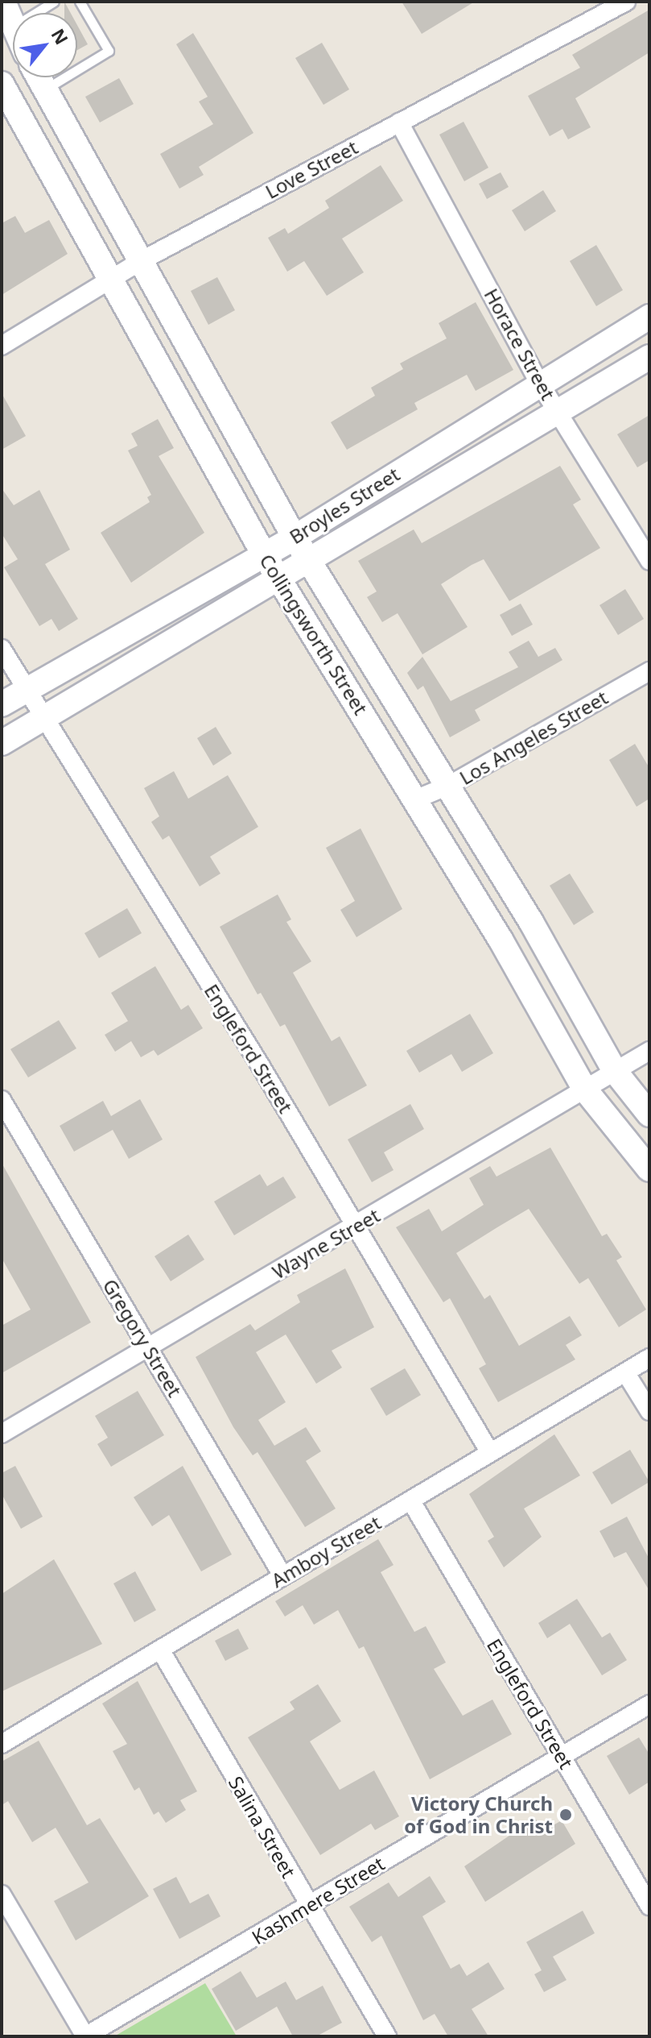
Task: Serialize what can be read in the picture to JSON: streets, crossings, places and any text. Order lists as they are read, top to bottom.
{
  "streets": {
    "main road": ["Broyles Street", "Collingsworth Street"],
    "street": [
      "Love Street",
      "Horace Street",
      "Los Angeles Street",
      "Engleford Street",
      "Wayne Street",
      "Gregory Street",
      "Amboy Street",
      "Salina Street",
      "Kashmere Street"
    ]
  },
  "crossings": [
    ["Love Street", "Horace Street"],
    ["Love Street", "Collingsworth Street"],
    ["Horace Street", "Broyles Street"],
    ["Broyles Street", "Collingsworth Street"],
    ["Broyles Street", "Engleford Street"],
    ["Collingsworth Street", "Los Angeles Street"],
    ["Collingsworth Street", "Wayne Street"],
    ["Engleford Street", "Wayne Street"],
    ["Engleford Street", "Amboy Street"],
    ["Engleford Street", "Kashmere Street"],
    ["Wayne Street", "Gregory Street"],
    ["Gregory Street", "Amboy Street"],
    ["Amboy Street", "Salina Street"],
    ["Salina Street", "Kashmere Street"]
  ],
  "places": ["Victory Church of God in Christ"],
  "north": "top right"
}
